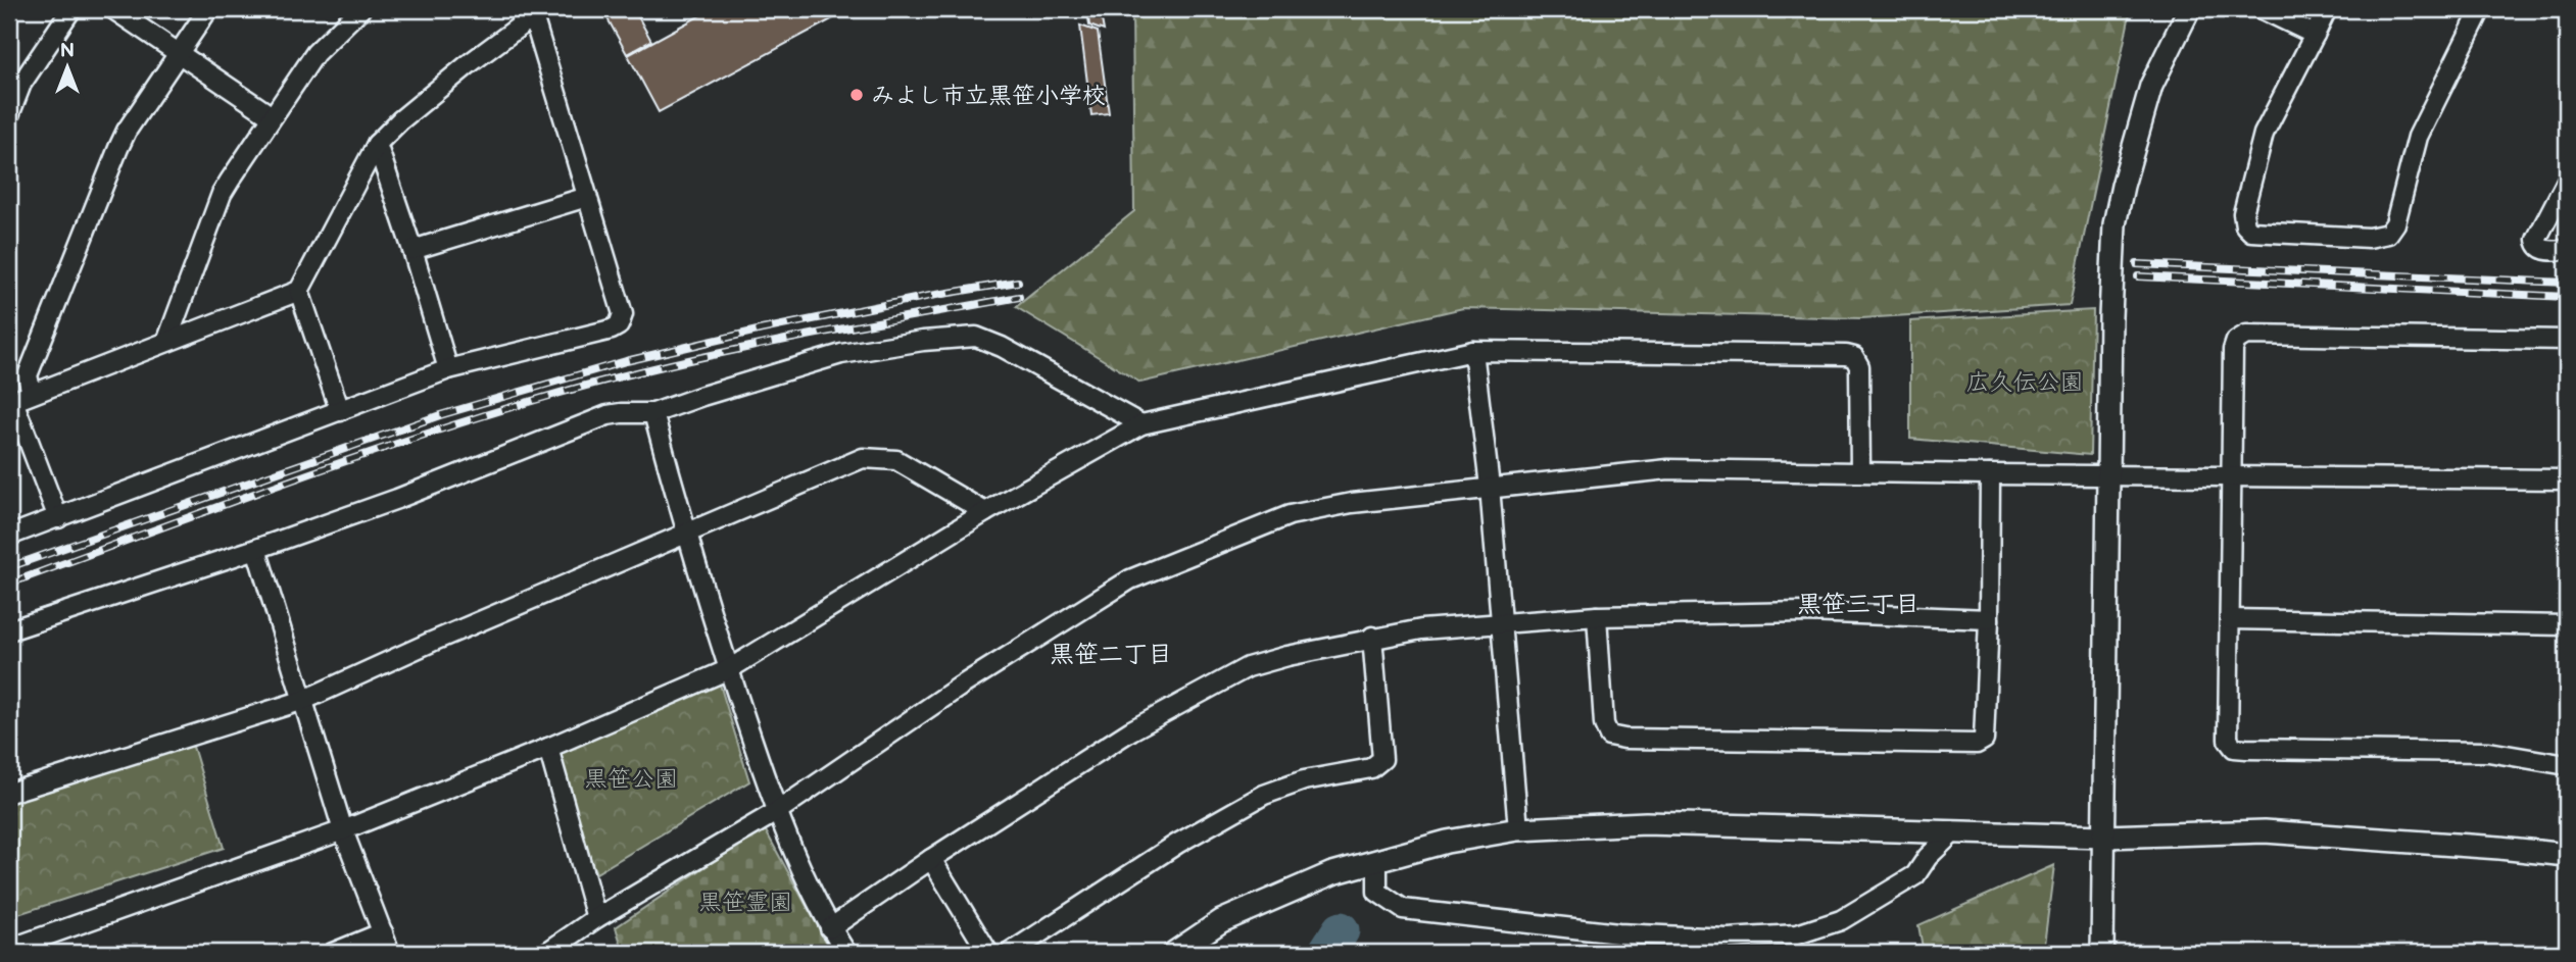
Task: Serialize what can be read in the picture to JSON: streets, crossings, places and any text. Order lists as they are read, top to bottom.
{
  "districts": ["黒笹三丁目", "黒笹二丁目"],
  "parks": ["広久伝公園", "黒笹公園", "黒笹霊園"],
  "places": ["みよし市立黒笹小学校"],
  "north": "top"
}
